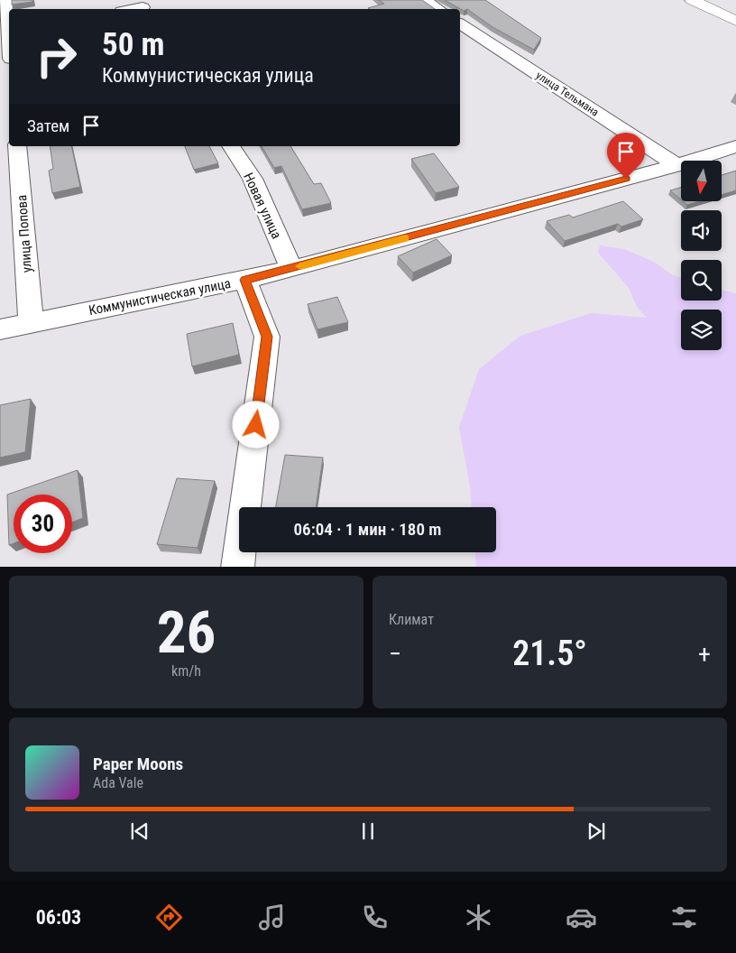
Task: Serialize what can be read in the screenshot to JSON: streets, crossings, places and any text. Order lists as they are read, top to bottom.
{
  "streets": {
    "street": [
      "улица Тельмана",
      "Новая улица",
      "улица Попова",
      "Коммунистическая улица"
    ]
  },
  "crossings": [
    ["улица Тельмана", "Коммунистическая улица"],
    ["Новая улица", "Коммунистическая улица"],
    ["улица Попова", "Коммунистическая улица"]
  ],
  "north": "bottom",
  "page": {
    "turn": ["50 m", "Коммунистическая улица"],
    "then": "Затем",
    "limit": "30",
    "trip": "06:04 · 1 мин · 180 m",
    "tile": [
      ["26", "km/h"],
      "Климат"
    ],
    "heat": ["−", "21.5°", "+"],
    "song": ["Paper Moons", "Ada Vale"],
    "tabs": "06:03"
  }
}
